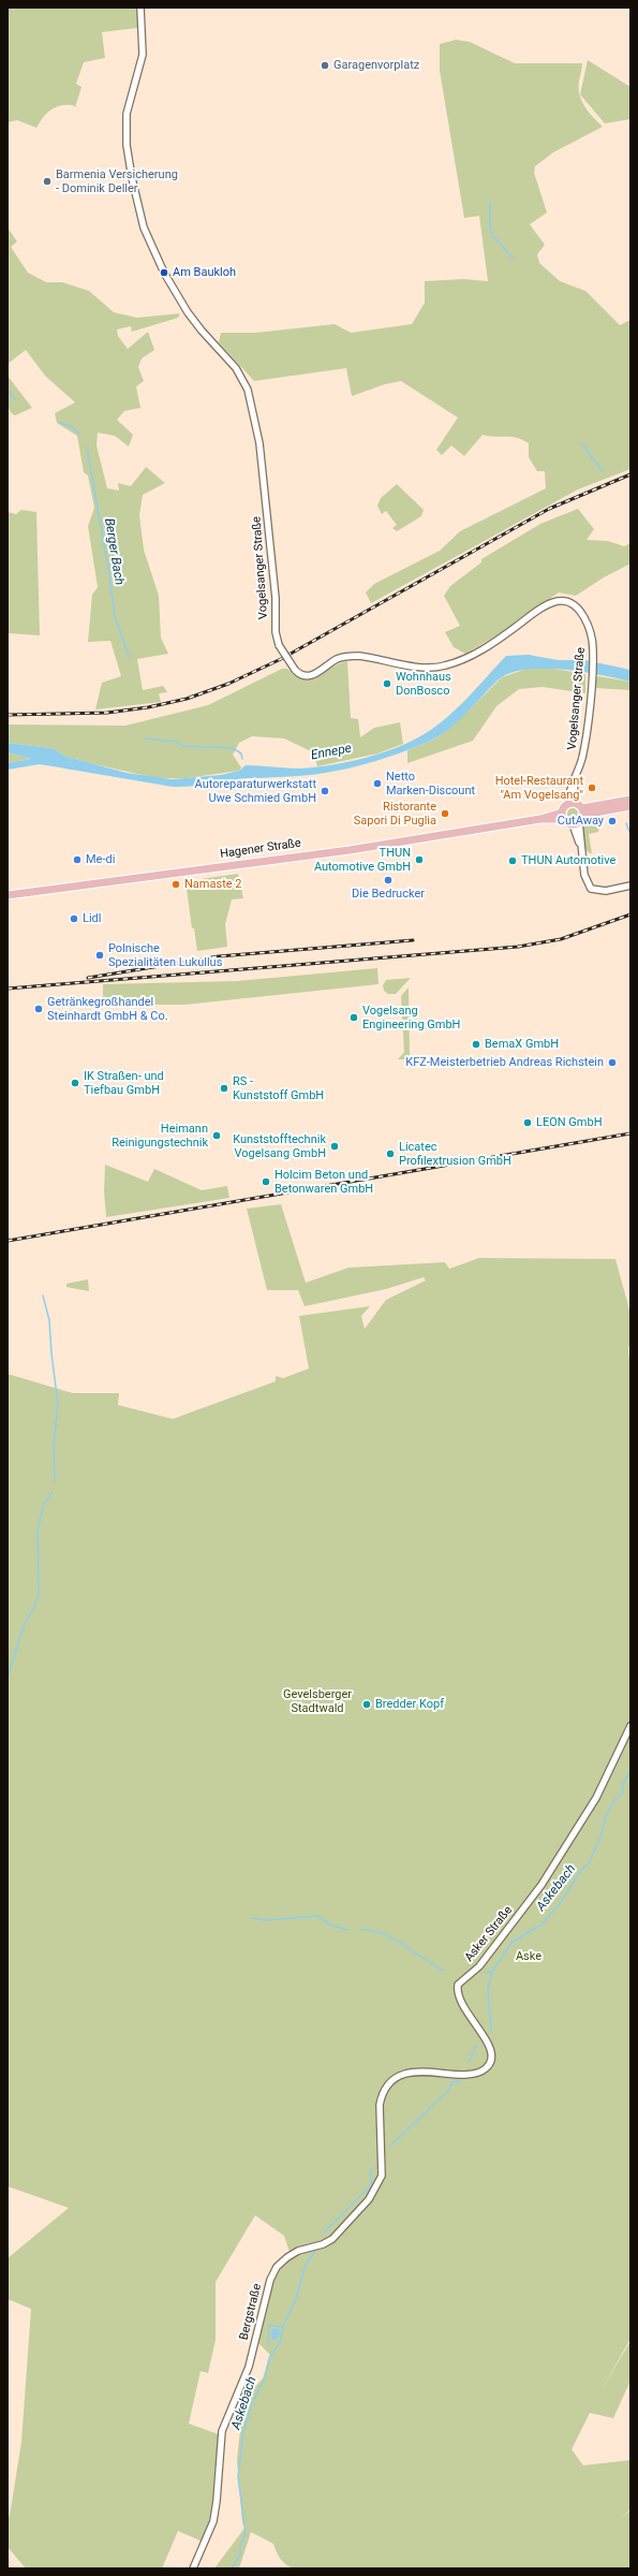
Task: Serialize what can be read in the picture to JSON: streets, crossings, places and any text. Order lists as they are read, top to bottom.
{
  "streets": {
    "main road": ["Hagener Straße"],
    "street": ["Vogelsanger Straße", "Asker Straße", "Bergstraße"]
  },
  "crossings": [
    ["Asker Straße", "Bergstraße"]
  ],
  "water": ["Berger Bach", "Ennepe", "Askebach"],
  "parks": ["Gevelsberger Stadtwald", "Aske"],
  "places": [
    "Garagenvorplatz",
    "Barmenia Versicherung - Dominik Deller",
    "Am Baukloh",
    "Wohnhaus DonBosco",
    "Netto Marken-Discount",
    "Hotel-Restaurant \"Am Vogelsang\"",
    "Autoreparaturwerkstatt Uwe Schmied GmbH",
    "Ristorante Sapori Di Puglia",
    "CutAway",
    "Me-di",
    "THUN Automotive GmbH",
    "THUN Automotive",
    "Die Bedrucker",
    "Namaste 2",
    "Lidl",
    "Polnische Spezialitäten Lukullus",
    "Getränkegroßhandel Steinhardt GmbH & Co.",
    "Vogelsang Engineering GmbH",
    "BemaX GmbH",
    "KFZ-Meisterbetrieb Andreas Richstein",
    "IK Straßen- und Tiefbau GmbH",
    "RS - Kunststoff GmbH",
    "LEON GmbH",
    "Heimann Reinigungstechnik",
    "Kunststofftechnik Vogelsang GmbH",
    "Licatec Profilextrusion GmbH",
    "Holcim Beton und Betonwaren GmbH",
    "Bredder Kopf"
  ]
}
